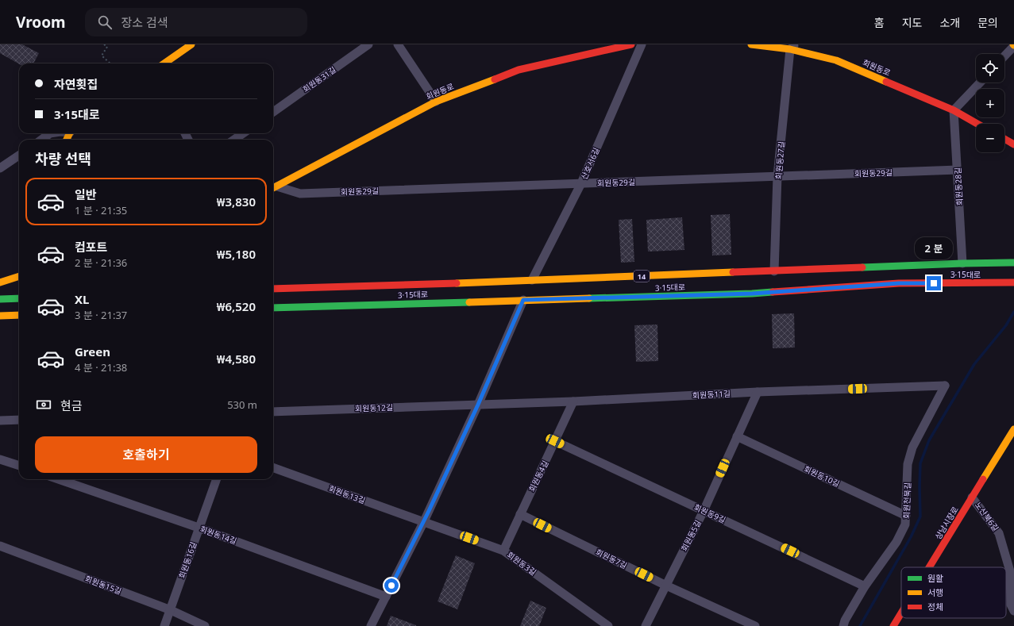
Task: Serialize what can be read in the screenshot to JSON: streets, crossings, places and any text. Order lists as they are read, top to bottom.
{
  "streets": {
    "main road": [
      "회원동로",
      "3·15대로",
      "14",
      "상남시장로"
    ],
    "street": [
      "회원동31길",
      "회원동27길",
      "산호서6길",
      "회원동29길",
      "회원동28길",
      "회원동11길",
      "회원동12길",
      "회원동4길",
      "회원동10길",
      "회원동13길",
      "회원천북길",
      "회원동9길",
      "노산북6길",
      "회원동14길",
      "회원동5길",
      "회원동7길",
      "회원동16길",
      "회원동3길",
      "회원동15길"
    ]
  },
  "crossings": [
    ["회원동로", "회원동27길"],
    ["회원동로", "회원동29길"],
    ["회원동로", "회원동28길"],
    ["회원동27길", "회원동29길"],
    ["회원동27길", "3·15대로"],
    ["산호서6길", "회원동29길"],
    ["산호서6길", "3·15대로"],
    ["회원동29길", "회원동28길"],
    ["회원동28길", "3·15대로"],
    ["회원동11길", "회원동12길"],
    ["회원동11길", "회원동4길"],
    ["회원동11길", "회원천북길"],
    ["회원동11길", "회원동5길"],
    ["회원동4길", "회원동9길"],
    ["회원동4길", "회원동7길"],
    ["회원동4길", "회원동3길"],
    ["회원동10길", "회원천북길"],
    ["회원동10길", "회원동5길"],
    ["회원동13길", "회원동3길"],
    ["회원천북길", "회원동9길"],
    ["회원동9길", "회원동5길"],
    ["노산북6길", "상남시장로"],
    ["회원동14길", "회원동16길"],
    ["회원동5길", "회원동7길"],
    ["회원동16길", "회원동15길"]
  ],
  "legend": ["원활", "서행", "정체"],
  "page": {
    "header": "Vroom",
    "search": "장소 검색",
    "nav": [
      "홈",
      "지도",
      "소개",
      "문의"
    ],
    "map_buttons": ["+", "−"],
    "banner": ["자연횟집", "3·15대로"],
    "heading": "차량 선택",
    "list": [
      {
        "name": "일반",
        "note": "1 분 · 21:35",
        "value": "₩3,830"
      },
      {
        "name": "컴포트",
        "note": "2 분 · 21:36",
        "value": "₩5,180"
      },
      {
        "name": "XL",
        "note": "3 분 · 21:37",
        "value": "₩6,520"
      },
      {
        "name": "Green",
        "note": "4 분 · 21:38",
        "value": "₩4,580"
      }
    ],
    "bubble": "2 분",
    "pay": ["현금", "530 m"],
    "buttons": "호출하기"
  }
}
